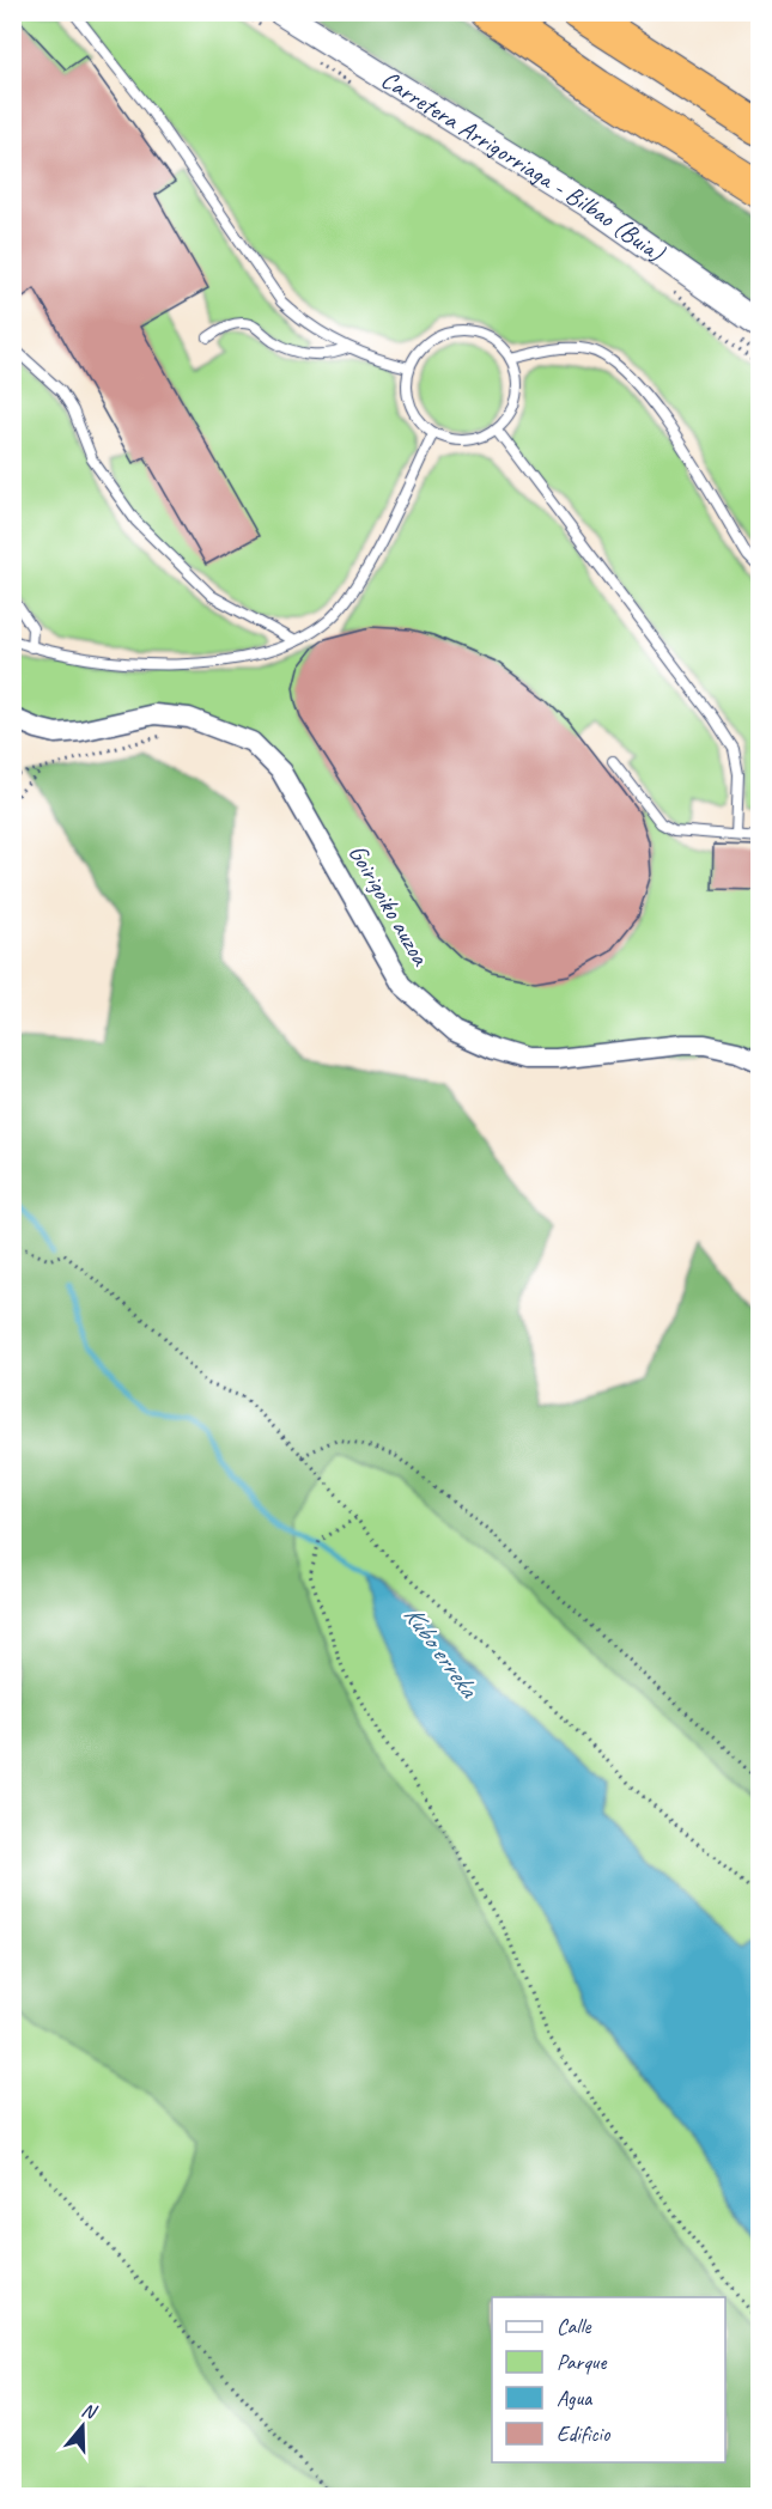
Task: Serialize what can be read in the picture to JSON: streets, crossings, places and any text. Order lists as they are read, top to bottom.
{
  "streets": {
    "street": ["Carretera Arrigorriaga - Bilbao (Buia)", "Goirigoiko auzoa"]
  },
  "water": ["Kubo erreka"],
  "legend": [
    "Calle",
    "Parque",
    "Agua",
    "Edificio"
  ],
  "north": "top"
}
